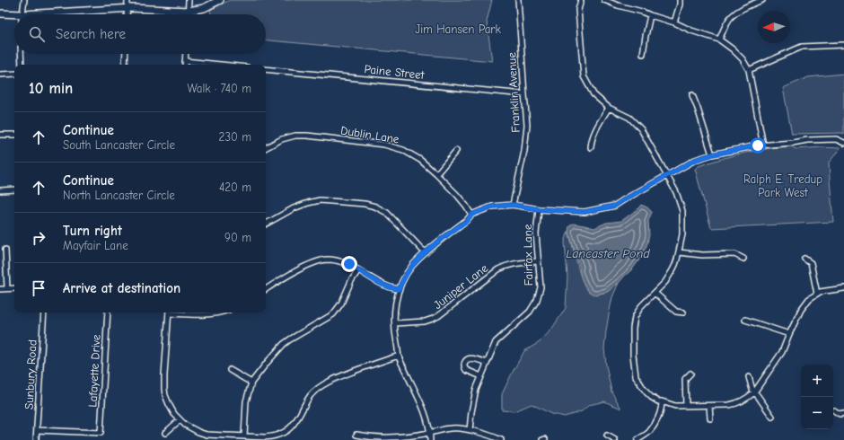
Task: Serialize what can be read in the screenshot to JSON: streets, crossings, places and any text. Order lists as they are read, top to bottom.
{
  "streets": {
    "street": [
      "Paine Street",
      "Franklin Avenue",
      "Dublin Lane",
      "Fairfax Lane",
      "Juniper Lane",
      "Lafayette Drive",
      "Sunbury Road"
    ]
  },
  "crossings": [
    ["Paine Street", "Franklin Avenue"],
    ["Fairfax Lane", "Juniper Lane"],
    ["Lafayette Drive", "Sunbury Road"]
  ],
  "water": ["Lancaster Pond"],
  "parks": ["Jim Hansen Park", "Ralph E. Tredup Park West"],
  "north": "left",
  "page": {
    "search": "Search here",
    "heading": ["10 min", "Walk · 740 m"],
    "list": [
      ["Continue", "South Lancaster Circle", "230 m"],
      ["Continue", "North Lancaster Circle", "420 m"],
      ["Turn right", "Mayfair Lane", "90 m"],
      "Arrive at destination"
    ],
    "map_buttons": ["+", "−"]
  }
}
